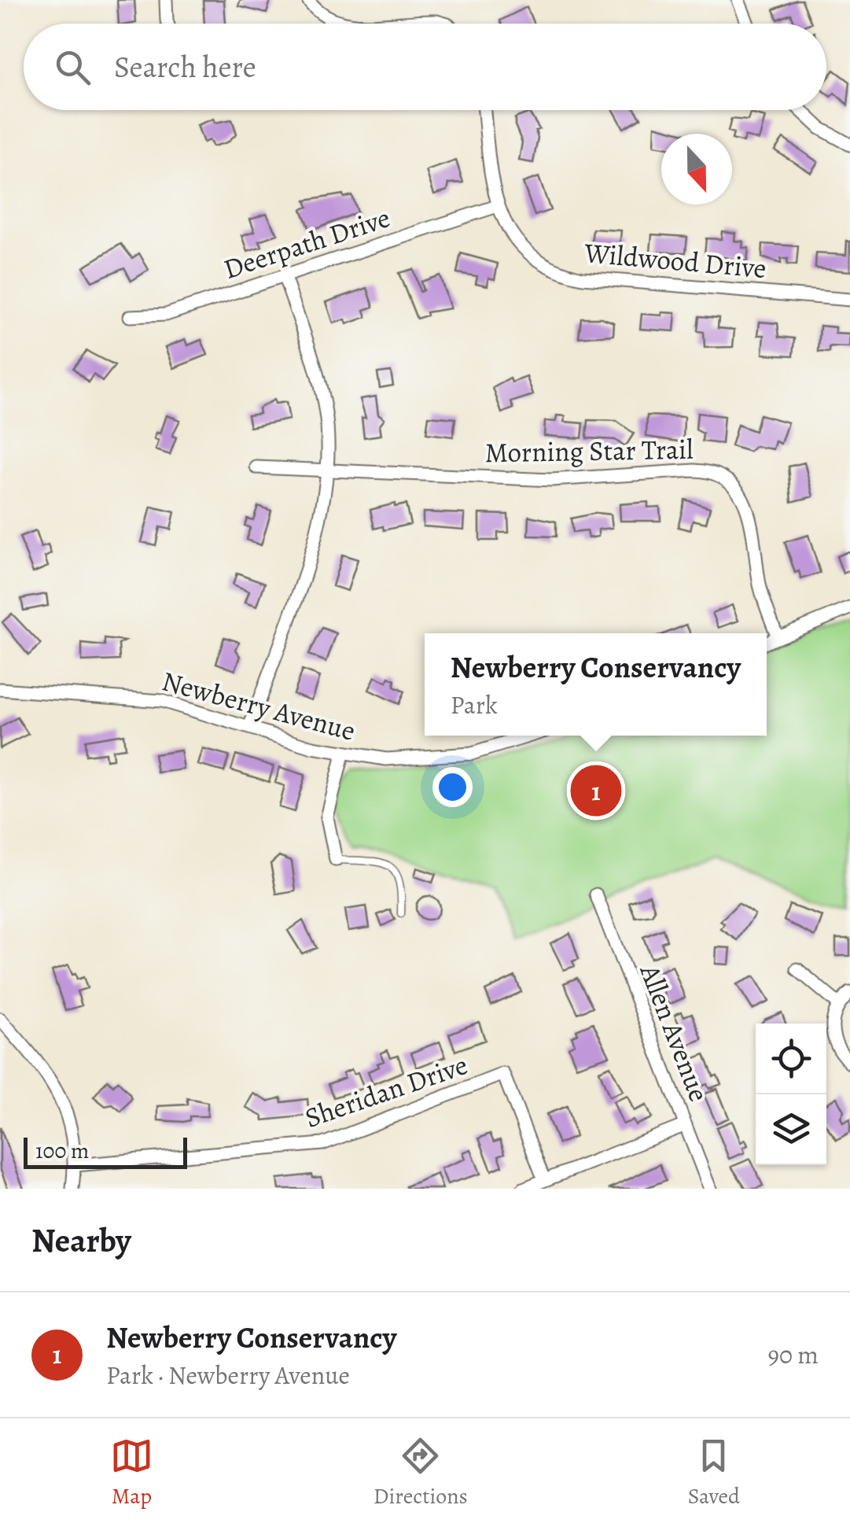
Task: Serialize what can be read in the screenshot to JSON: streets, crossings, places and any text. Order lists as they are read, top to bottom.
{
  "streets": {
    "street": [
      "Deerpath Drive",
      "Wildwood Drive",
      "Morning Star Trail",
      "Newberry Avenue",
      "Allen Avenue",
      "Sheridan Drive"
    ]
  },
  "crossings": [
    ["Deerpath Drive", "Wildwood Drive"]
  ],
  "scale_bar": "100 m",
  "north": "bottom",
  "page": {
    "search": "Search here",
    "popup": ["Newberry Conservancy", "Park"],
    "pins": "1",
    "scale": "100 m",
    "heading": "Nearby",
    "list": [
      {
        "mark": "1",
        "name": "Newberry Conservancy",
        "note": "Park · Newberry Avenue",
        "value": "90 m"
      }
    ],
    "nav": ["Map", "Directions", "Saved"]
  }
}
